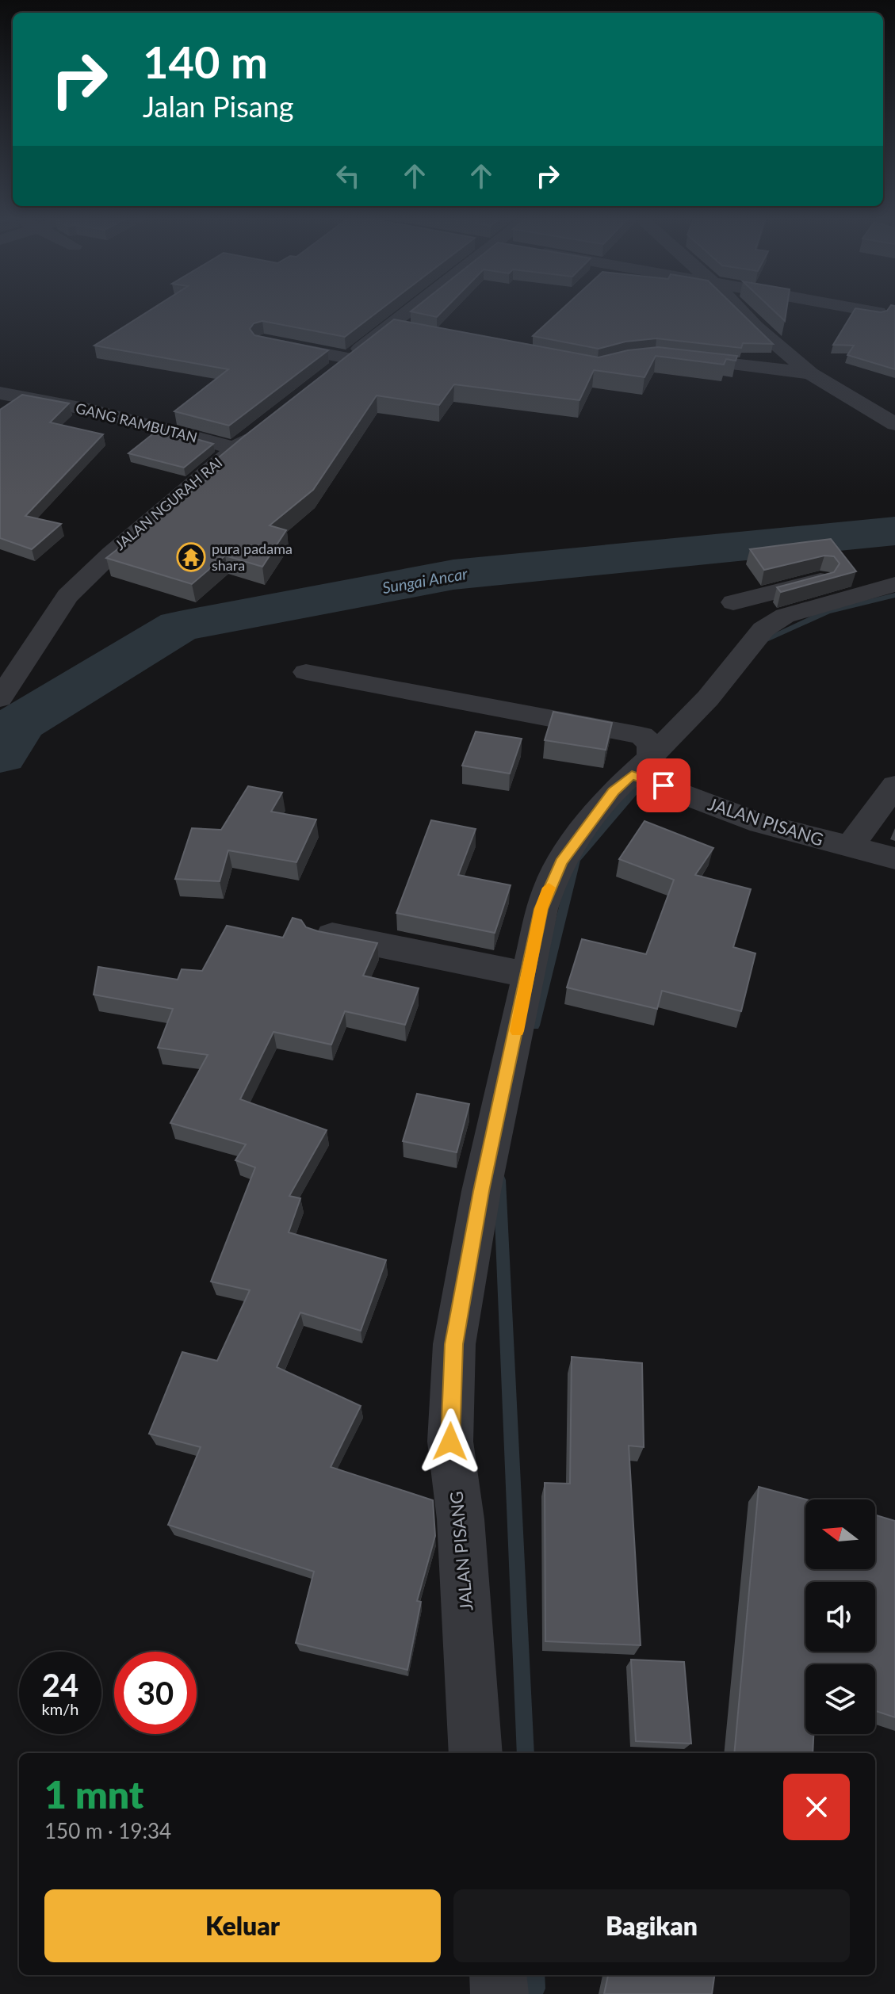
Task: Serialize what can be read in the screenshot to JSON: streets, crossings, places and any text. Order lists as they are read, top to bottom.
{
  "streets": {
    "street": ["GANG RAMBUTAN", "JALAN NGURAH RAI", "JALAN PISANG"]
  },
  "crossings": [
    ["GANG RAMBUTAN", "JALAN NGURAH RAI"]
  ],
  "water": ["Sungai Ancar"],
  "places": {
    "temple": ["pura padama shara"]
  },
  "north": "left",
  "page": {
    "turn": ["140 m", "Jalan Pisang"],
    "speed": "24 km/h",
    "limit": "30",
    "heading": ["1 mnt", "150 m · 19:34"],
    "buttons": ["Keluar", "Bagikan"]
  }
}
